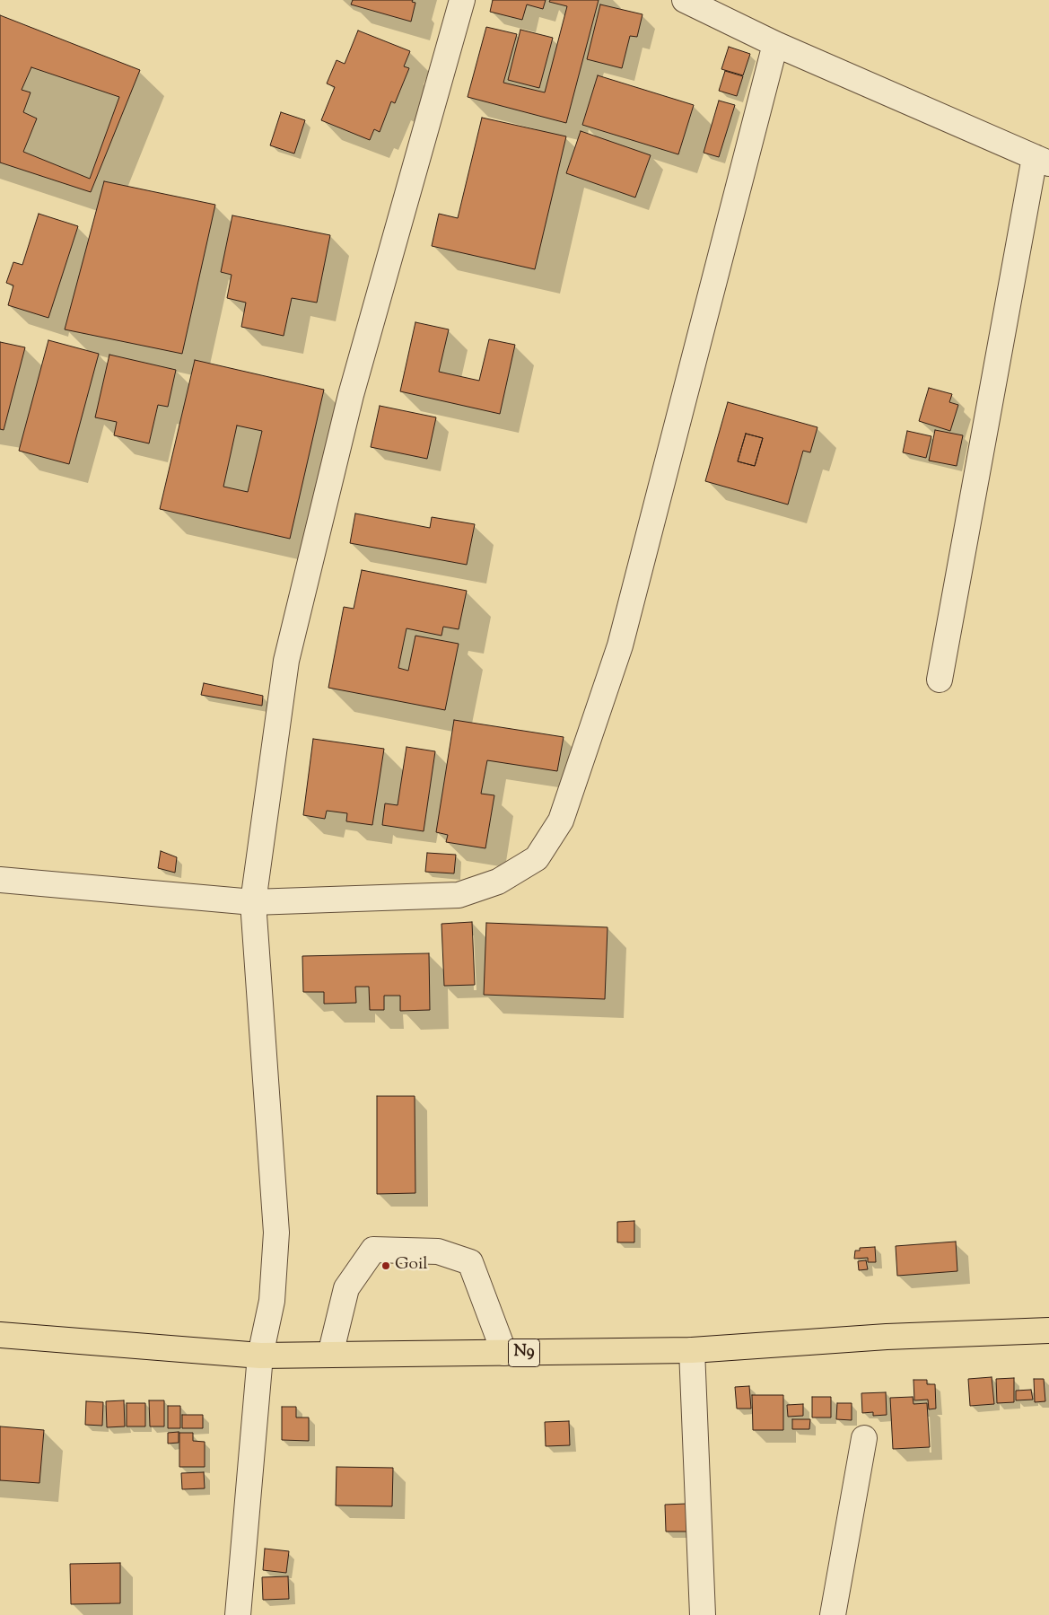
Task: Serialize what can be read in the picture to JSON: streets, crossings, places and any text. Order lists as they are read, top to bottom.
{
  "streets": {
    "highway": ["N9"]
  },
  "places": ["Goil"]
}
